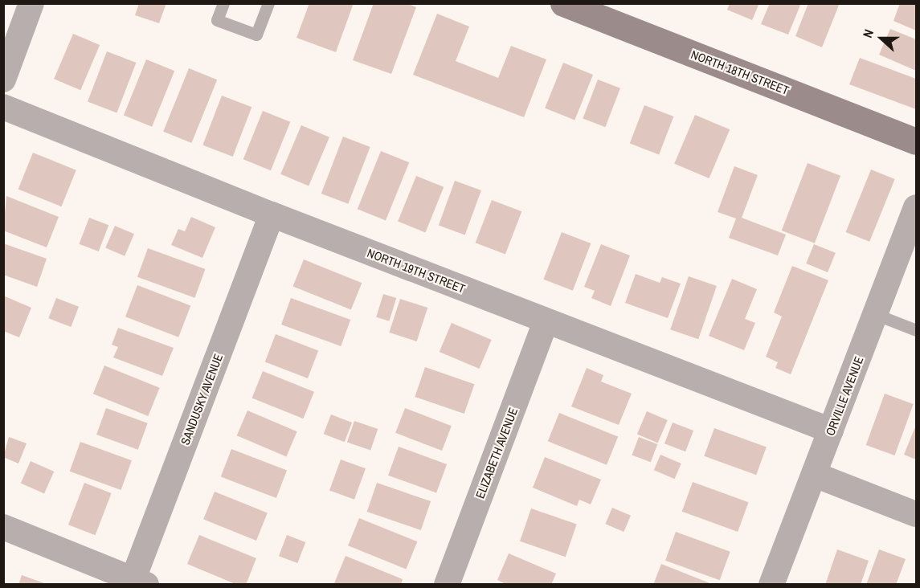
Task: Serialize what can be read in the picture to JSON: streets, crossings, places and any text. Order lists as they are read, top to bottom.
{
  "streets": {
    "main road": ["NORTH 18TH STREET"],
    "street": [
      "NORTH 19TH STREET",
      "ORVILLE AVENUE",
      "SANDUSKY AVENUE",
      "ELIZABETH AVENUE"
    ]
  },
  "crossings": [
    ["NORTH 19TH STREET", "ORVILLE AVENUE"],
    ["NORTH 19TH STREET", "SANDUSKY AVENUE"],
    ["NORTH 19TH STREET", "ELIZABETH AVENUE"]
  ],
  "north": "left"
}
